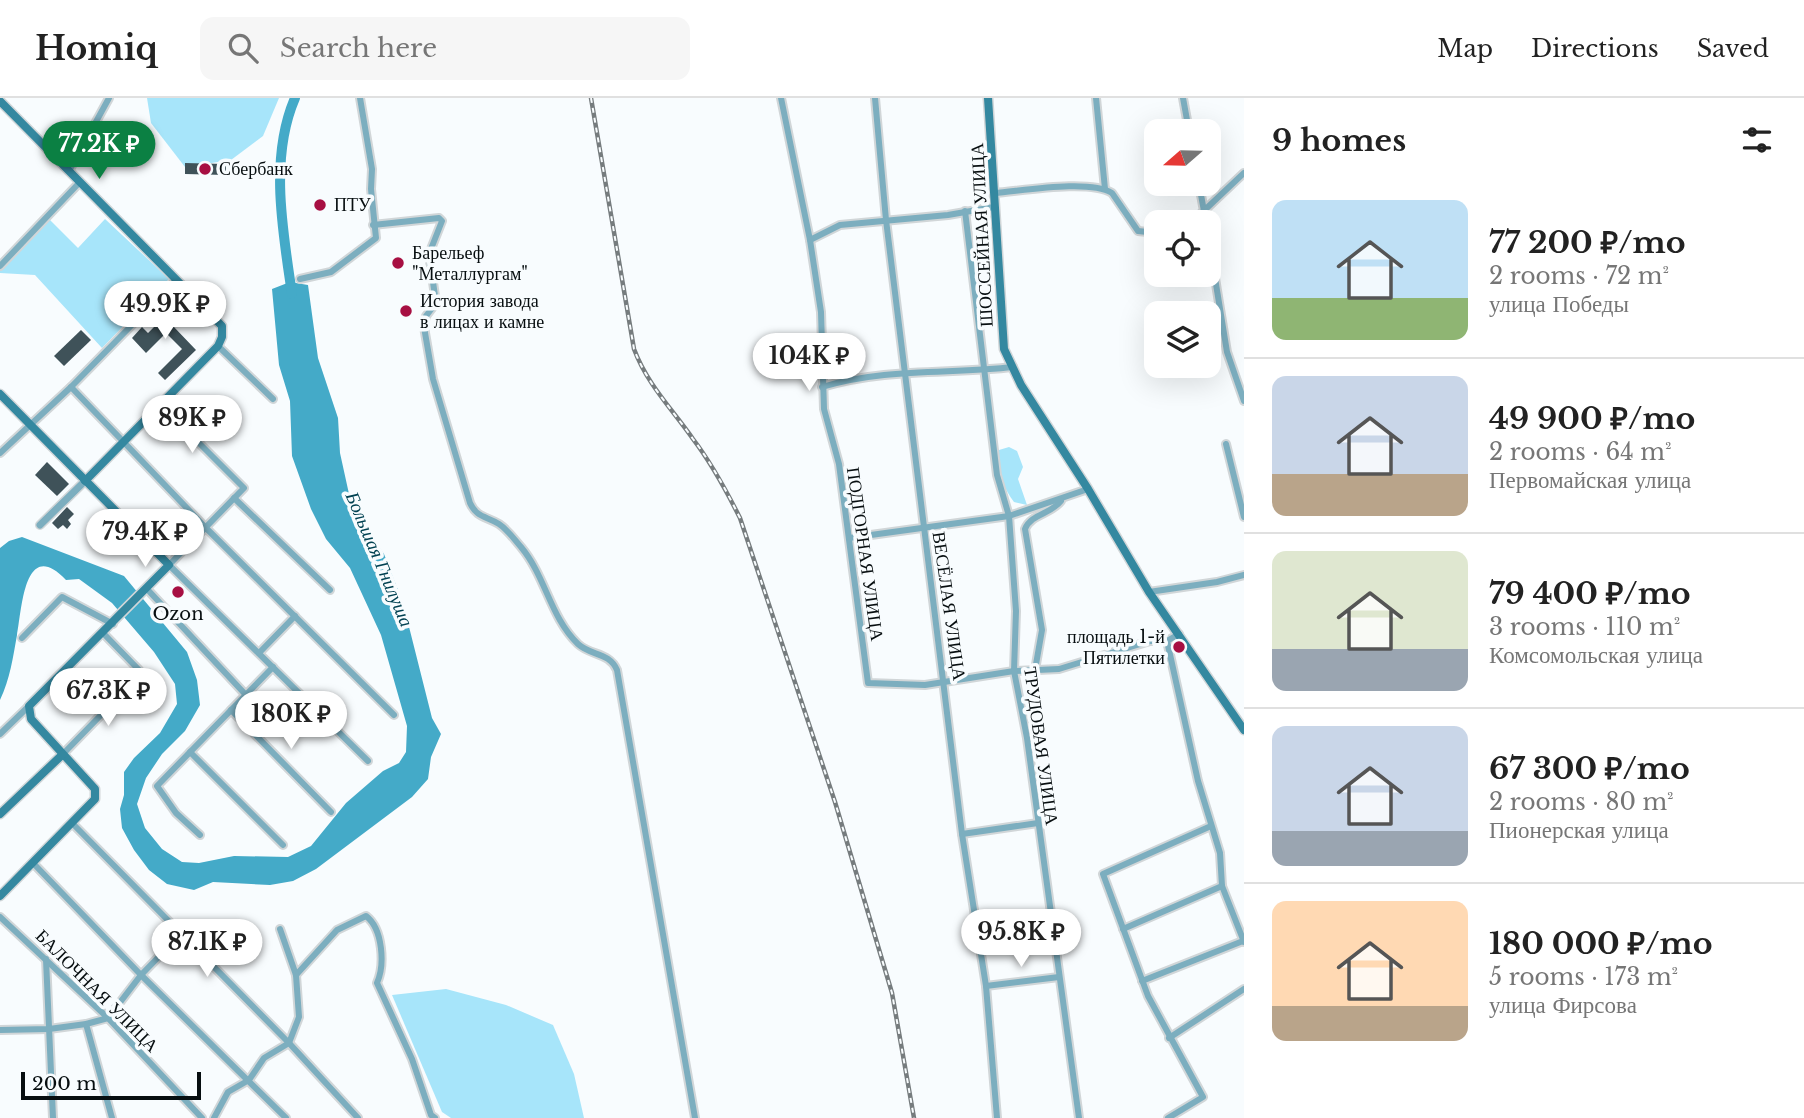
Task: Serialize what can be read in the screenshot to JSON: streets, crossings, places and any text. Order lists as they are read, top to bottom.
{
  "streets": {
    "main road": ["ШОССЕЙНАЯ УЛИЦА"],
    "street": [
      "ПОДГОРНАЯ УЛИЦА",
      "ВЕСЁЛАЯ УЛИЦА",
      "ТРУДОВАЯ УЛИЦА",
      "БАЛОЧНАЯ УЛИЦА"
    ]
  },
  "crossings": [
    ["ПОДГОРНАЯ УЛИЦА", "ВЕСЁЛАЯ УЛИЦА"]
  ],
  "water": ["Большая Гнилуша"],
  "places": [
    "Сбербанк",
    "ПТУ",
    "Барельеф \"Металлургам\"",
    "История завода в лицах и камне",
    "Ozon",
    "площадь 1-й Пятилетки"
  ],
  "scale_bar": "200 m",
  "north": "left",
  "page": {
    "header": "Homiq",
    "search": "Search here",
    "nav": ["Map", "Directions", "Saved"],
    "heading": "9 homes",
    "price": [
      "77.2K ₽",
      "49.9K ₽",
      "104K ₽",
      "89K ₽",
      "79.4K ₽",
      "67.3K ₽",
      "180K ₽",
      "95.8K ₽",
      "87.1K ₽"
    ],
    "list": [
      {
        "name": "77 200 ₽/mo",
        "note": "2 rooms · 72 m² · улица Победы"
      },
      {
        "name": "49 900 ₽/mo",
        "note": "2 rooms · 64 m² · Первомайская улица"
      },
      {
        "name": "79 400 ₽/mo",
        "note": "3 rooms · 110 m² · Комсомольская улица"
      },
      {
        "name": "67 300 ₽/mo",
        "note": "2 rooms · 80 m² · Пионерская улица"
      },
      {
        "name": "180 000 ₽/mo",
        "note": "5 rooms · 173 m² · улица Фирсова"
      }
    ],
    "scale": "200 m"
  }
}
